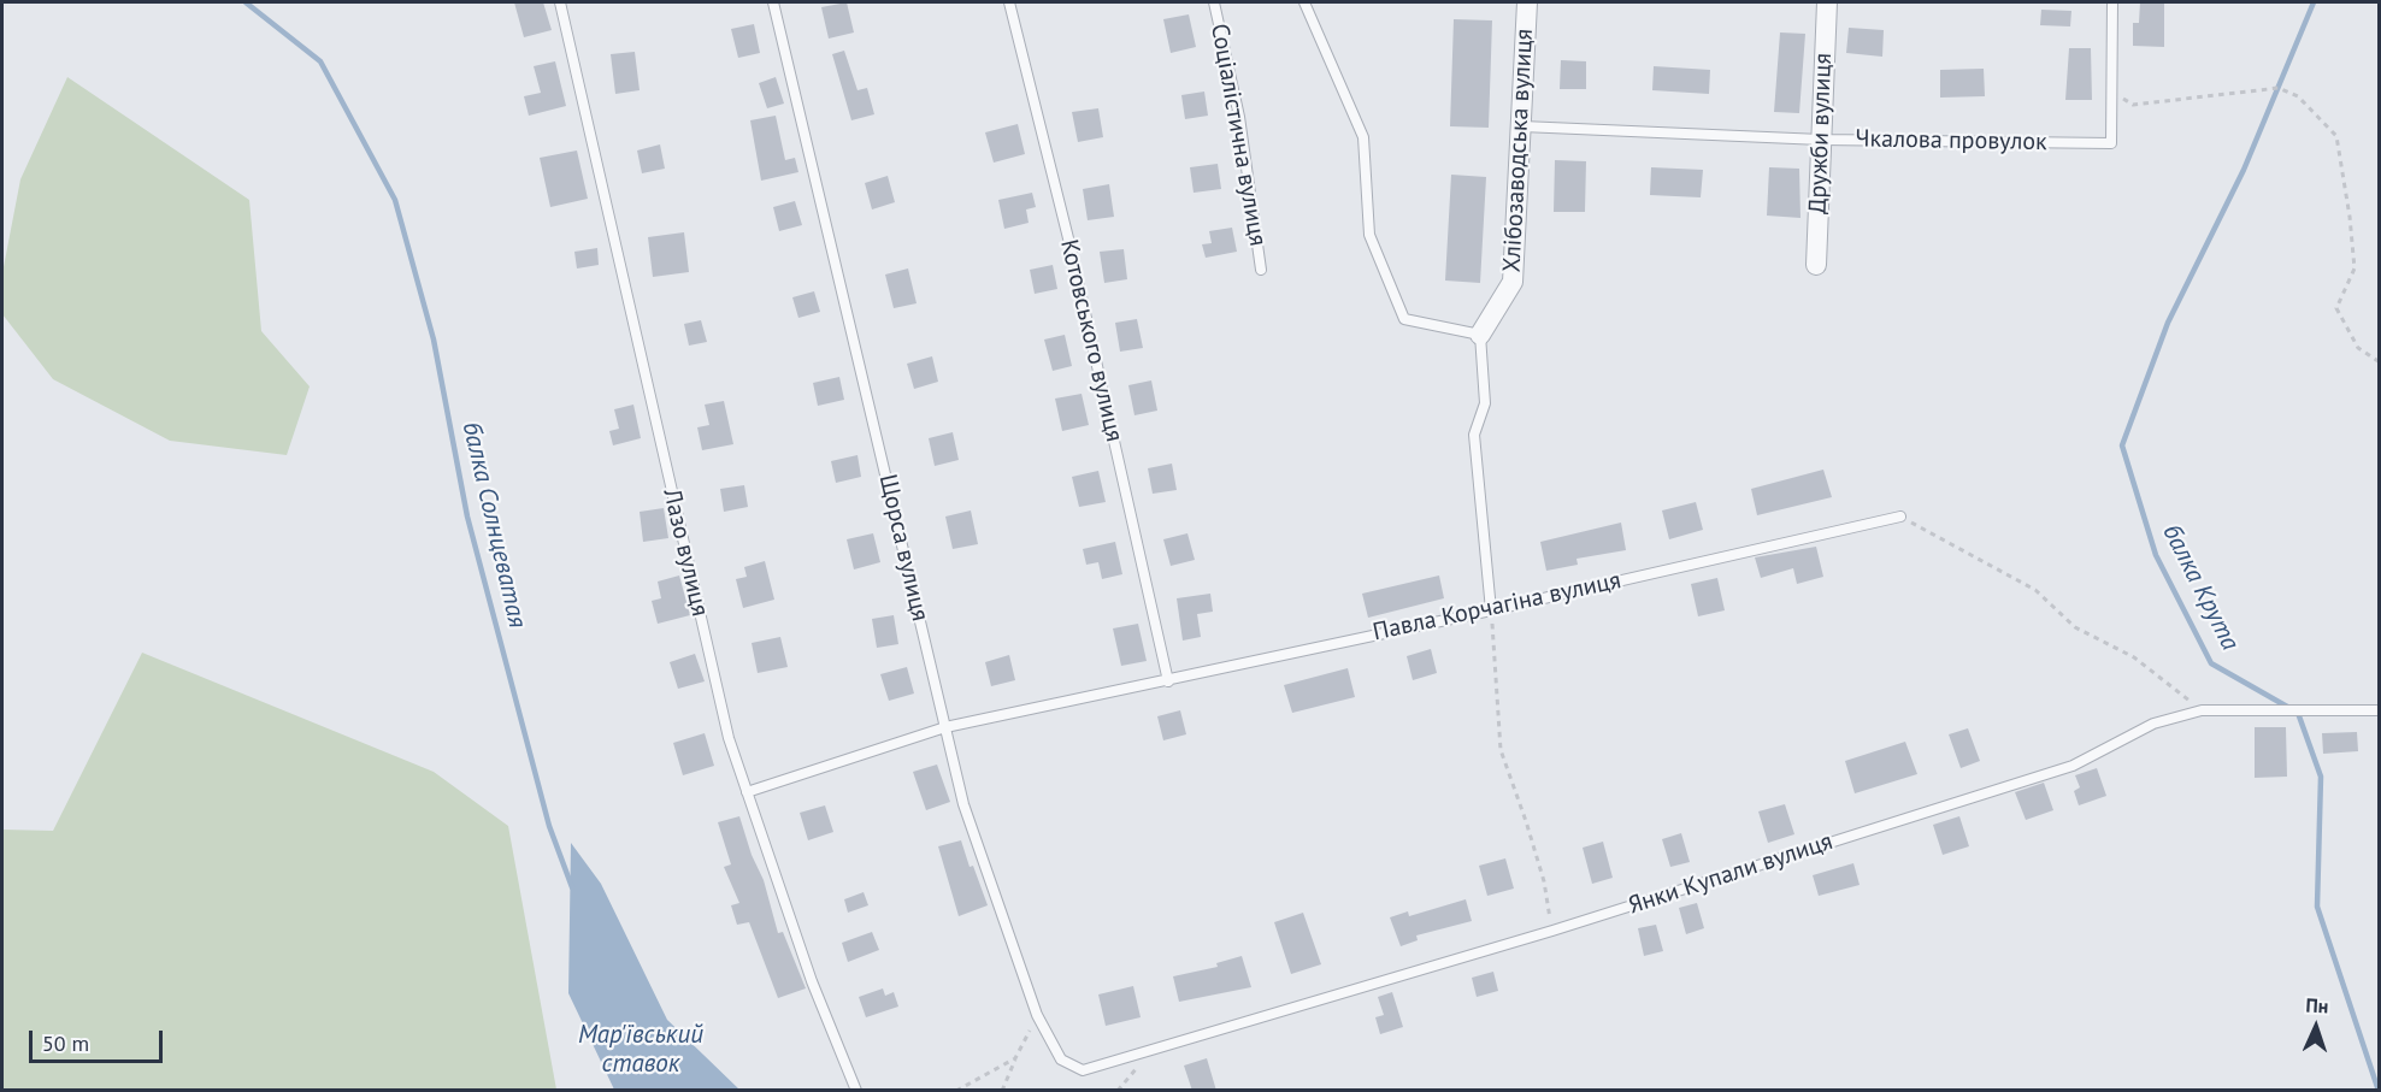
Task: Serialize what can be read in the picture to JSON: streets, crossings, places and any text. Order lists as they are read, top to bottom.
{
  "streets": {
    "street": ["Дружби вулиця", "Хлібозаводська вулиця"],
    "lane": [
      "Соціалістична вулиця",
      "Чкалова провулок",
      "Котовського вулиця",
      "Щорса вулиця",
      "Лазо вулиця",
      "Павла Корчагіна вулиця",
      "Янки Купали вулиця"
    ]
  },
  "crossings": [
    ["Дружби вулиця", "Чкалова провулок"],
    ["Чкалова провулок", "Хлібозаводська вулиця"],
    ["Котовського вулиця", "Павла Корчагіна вулиця"],
    ["Щорса вулиця", "Павла Корчагіна вулиця"],
    ["Щорса вулиця", "Янки Купали вулиця"],
    ["Лазо вулиця", "Павла Корчагіна вулиця"]
  ],
  "water": ["балка Солнцеватая", "балка Крута", "Мар'ївський ставок"],
  "scale_bar": "50 m",
  "north": "top"
}
